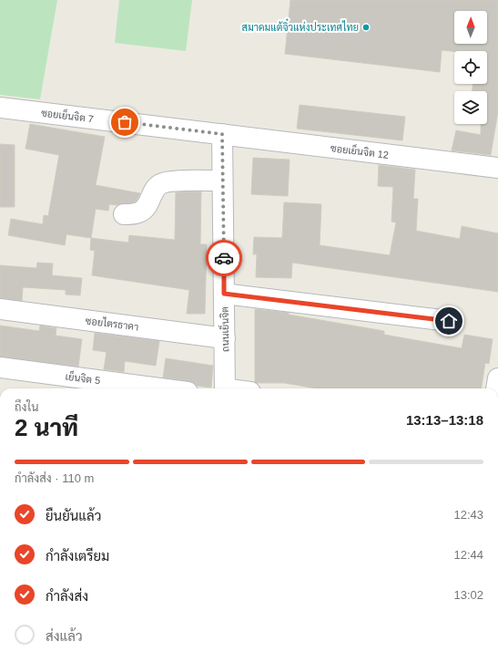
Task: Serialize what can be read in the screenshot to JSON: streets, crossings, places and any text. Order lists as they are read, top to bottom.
{
  "streets": {
    "street": [
      "ซอยเย็นจิต 7",
      "ซอยเย็นจิต 12",
      "ซอยไตรธาดา",
      "ถนนเย็นจิต",
      "เย็นจิต 5"
    ]
  },
  "crossings": [
    ["ซอยเย็นจิต 7", "ซอยเย็นจิต 12"],
    ["ซอยเย็นจิต 7", "ถนนเย็นจิต"],
    ["ซอยเย็นจิต 12", "ถนนเย็นจิต"],
    ["ซอยไตรธาดา", "ถนนเย็นจิต"]
  ],
  "places": ["สมาคมแต้จิ๋วแห่งประเทศไทย"],
  "north": "top",
  "page": {
    "heading": ["2 นาที", "ถึงใน", "13:13–13:18"],
    "bar": "กำลังส่ง · 110 m",
    "list": [
      ["ยืนยันแล้ว", "12:43"],
      ["กำลังเตรียม", "12:44"],
      ["กำลังส่ง", "13:02"],
      "ส่งแล้ว"
    ]
  }
}
